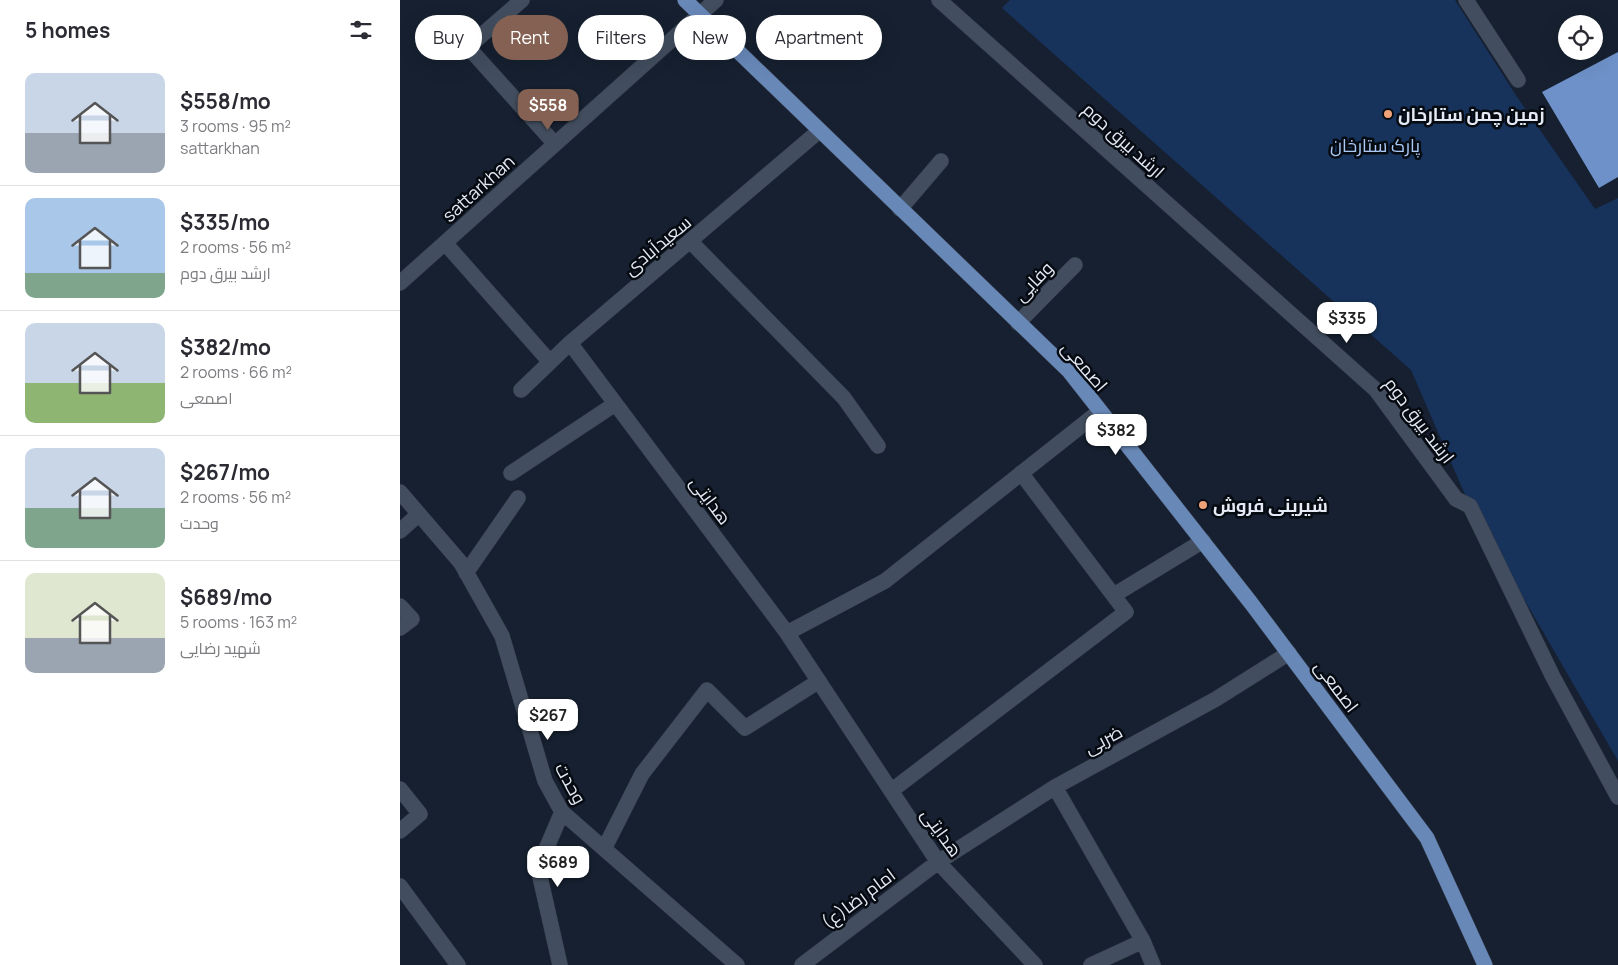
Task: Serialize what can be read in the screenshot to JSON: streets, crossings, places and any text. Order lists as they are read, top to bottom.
{
  "streets": {
    "main road": ["اصمعی"],
    "street": [
      "ارشد بیرق دوم",
      "sattarkhan",
      "سعیدآبادی",
      "وفایی",
      "هدایتی",
      "ضربی",
      "وحدت",
      "امام رضا(ع)"
    ]
  },
  "crossings": [
    ["sattarkhan", "اصمعی"],
    ["سعیدآبادی", "اصمعی"],
    ["سعیدآبادی", "هدایتی"],
    ["وفایی", "اصمعی"],
    ["اصمعی", "ضربی"],
    ["هدایتی", "ضربی"],
    ["هدایتی", "امام رضا(ع)"],
    ["ضربی", "امام رضا(ع)"]
  ],
  "parks": ["پارک ستارخان"],
  "places": ["زمین چمن ستارخان", "شیرینی فروش"],
  "page": {
    "heading": "5 homes",
    "chip": [
      "Buy",
      "Rent",
      "Filters",
      "New",
      "Apartment"
    ],
    "list": [
      {
        "name": "$558/mo",
        "note": "3 rooms · 95 m² · sattarkhan"
      },
      {
        "name": "$335/mo",
        "note": "2 rooms · 56 m² · ارشد بیرق دوم"
      },
      {
        "name": "$382/mo",
        "note": "2 rooms · 66 m² · اصمعی"
      },
      {
        "name": "$267/mo",
        "note": "2 rooms · 56 m² · وحدت"
      },
      {
        "name": "$689/mo",
        "note": "5 rooms · 163 m² · شهید رضایی"
      }
    ],
    "price": [
      "$558",
      "$335",
      "$382",
      "$267",
      "$689"
    ]
  }
}
